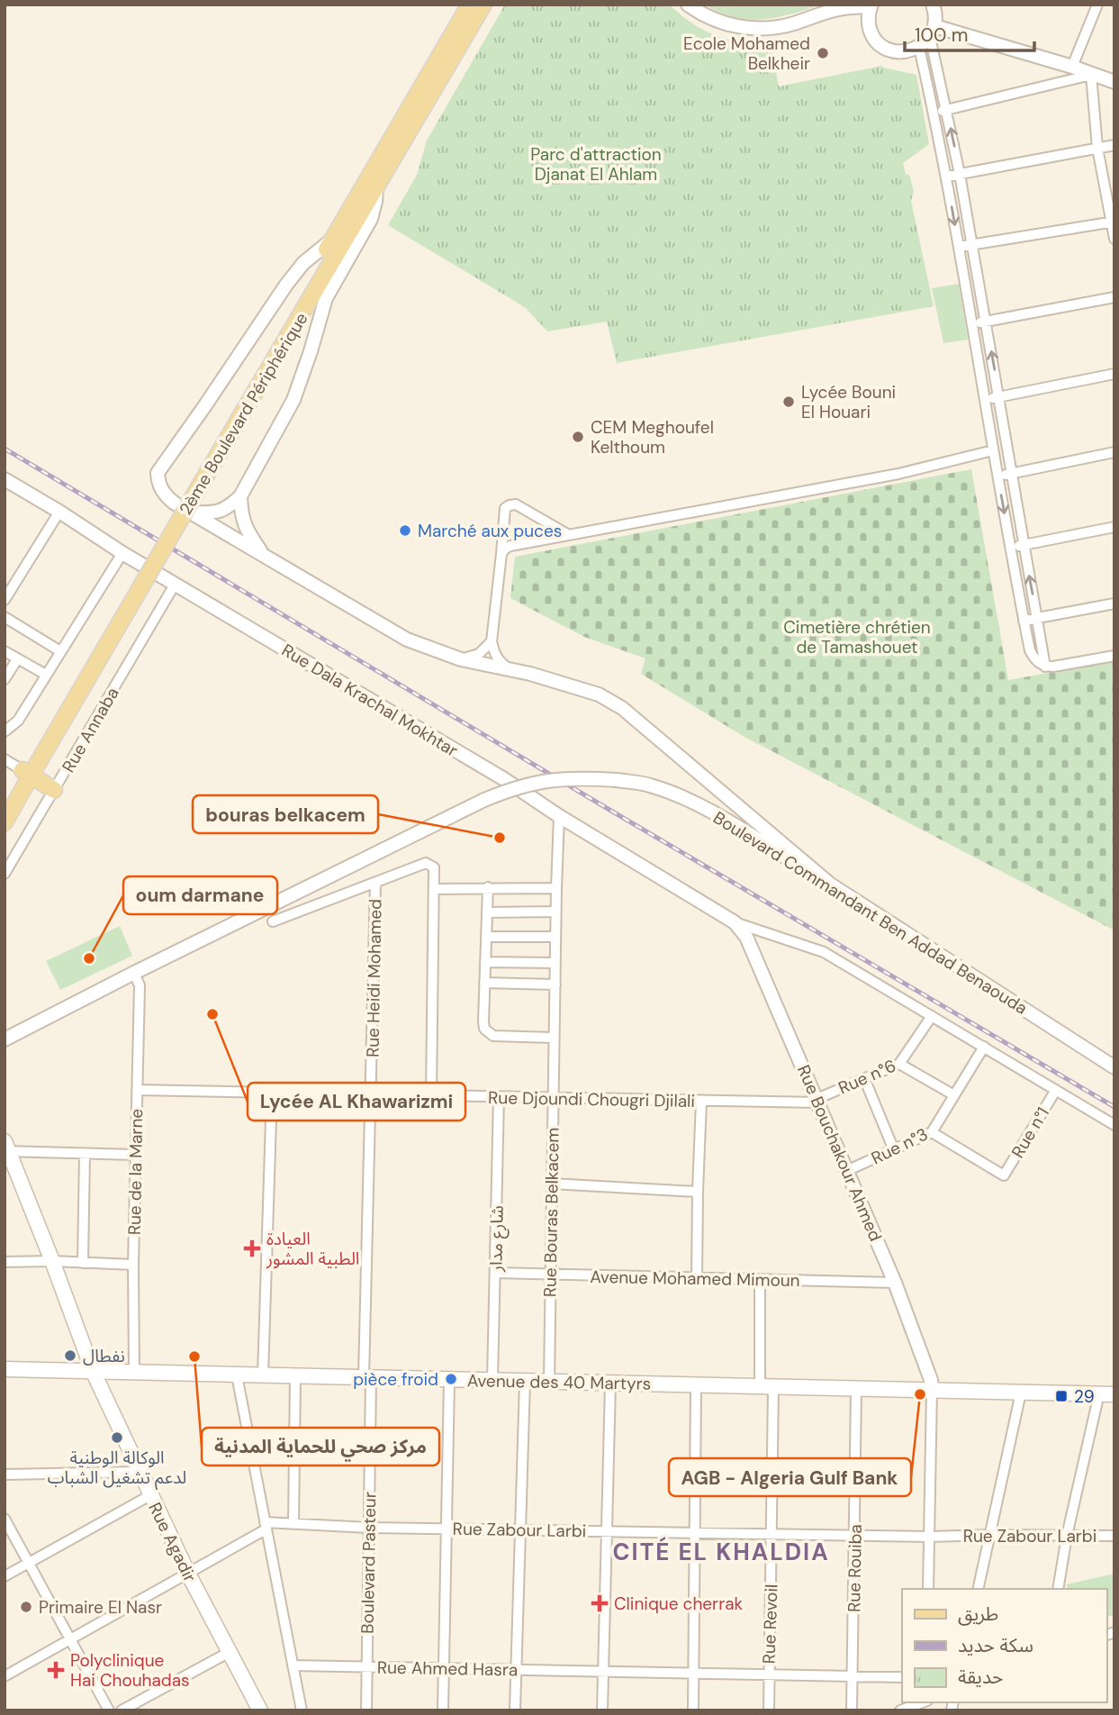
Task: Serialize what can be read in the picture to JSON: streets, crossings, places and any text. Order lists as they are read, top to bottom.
{
  "streets": {
    "main road": ["2ème Boulevard Périphérique", "Avenue des 40 Martyrs", "Rue Agadir"],
    "street": [
      "Rue Dala Krachal Mokhtar",
      "Rue Annaba",
      "Boulevard Commandant Ben Addad Benaouda",
      "Rue Heidi Mohamed",
      "Rue n°6",
      "Rue Djoundi Chougri Djilali",
      "Rue n°1",
      "Rue n°3",
      "Rue Bouchakour Ahmed",
      "Rue de la Marne",
      "Rue Bouras Belkacem",
      "شارع مدار",
      "Avenue Mohamed Mimoun",
      "Rue Zabour Larbi",
      "Boulevard Pasteur",
      "Rue Rouiba",
      "Rue Revoil",
      "Rue Ahmed Hasra"
    ]
  },
  "crossings": [
    ["Rue Dala Krachal Mokhtar", "Rue Annaba"],
    ["Rue Dala Krachal Mokhtar", "Rue Bouchakour Ahmed"],
    ["Rue Dala Krachal Mokhtar", "Rue Bouras Belkacem"],
    ["Boulevard Commandant Ben Addad Benaouda", "Rue de la Marne"],
    ["Rue Heidi Mohamed", "Rue Djoundi Chougri Djilali"],
    ["Rue Heidi Mohamed", "Avenue des 40 Martyrs"],
    ["Rue Heidi Mohamed", "Boulevard Pasteur"],
    ["Rue n°6", "Rue Djoundi Chougri Djilali"],
    ["Rue n°6", "Rue Bouchakour Ahmed"],
    ["Rue Djoundi Chougri Djilali", "Rue Bouchakour Ahmed"],
    ["Rue Djoundi Chougri Djilali", "Rue de la Marne"],
    ["Rue Djoundi Chougri Djilali", "Rue Bouras Belkacem"],
    ["Rue Djoundi Chougri Djilali", "شارع مدار"],
    ["Rue n°1", "Rue n°3"],
    ["Rue n°3", "Rue Bouchakour Ahmed"],
    ["Rue Bouchakour Ahmed", "Avenue Mohamed Mimoun"],
    ["Rue Bouchakour Ahmed", "Avenue des 40 Martyrs"],
    ["Rue de la Marne", "Avenue des 40 Martyrs"],
    ["Rue Bouras Belkacem", "Avenue Mohamed Mimoun"],
    ["Rue Bouras Belkacem", "Avenue des 40 Martyrs"],
    ["شارع مدار", "Avenue Mohamed Mimoun"],
    ["شارع مدار", "Avenue des 40 Martyrs"],
    ["Avenue Mohamed Mimoun", "Rue Revoil"],
    ["Avenue des 40 Martyrs", "Rue Agadir"],
    ["Avenue des 40 Martyrs", "Boulevard Pasteur"],
    ["Avenue des 40 Martyrs", "Rue Rouiba"],
    ["Avenue des 40 Martyrs", "Rue Revoil"],
    ["Rue Zabour Larbi", "Boulevard Pasteur"],
    ["Rue Zabour Larbi", "Rue Rouiba"],
    ["Rue Zabour Larbi", "Rue Revoil"],
    ["Boulevard Pasteur", "Rue Ahmed Hasra"],
    ["Rue Rouiba", "Rue Ahmed Hasra"],
    ["Rue Revoil", "Rue Ahmed Hasra"]
  ],
  "districts": ["CITÉ EL KHALDIA"],
  "parks": ["Parc d'attraction Djanat El Ahlam", "Cimetière chrétien de Tamashouet"],
  "places": {
    "other": [
      "Ecole Mohamed Belkheir",
      "Lycée Bouni El Houari",
      "CEM Meghoufel Kelthoum",
      "Marché aux puces",
      "bouras belkacem",
      "oum darmane",
      "Lycée AL Khawarizmi",
      "نفطال",
      "مركز صحي للحماية المدنية",
      "pièce froid",
      "AGB - Algeria Gulf Bank",
      "الوكالة الوطنية لدعم تشغيل الشباب",
      "Primaire El Nasr"
    ],
    "health": ["العيادة الطبية المشور", "Clinique cherrak", "Polyclinique Hai Chouhadas"],
    "transit": ["29"]
  },
  "legend": ["طريق", "سكة حديد", "حديقة"],
  "scale_bar": "100 m"
}
